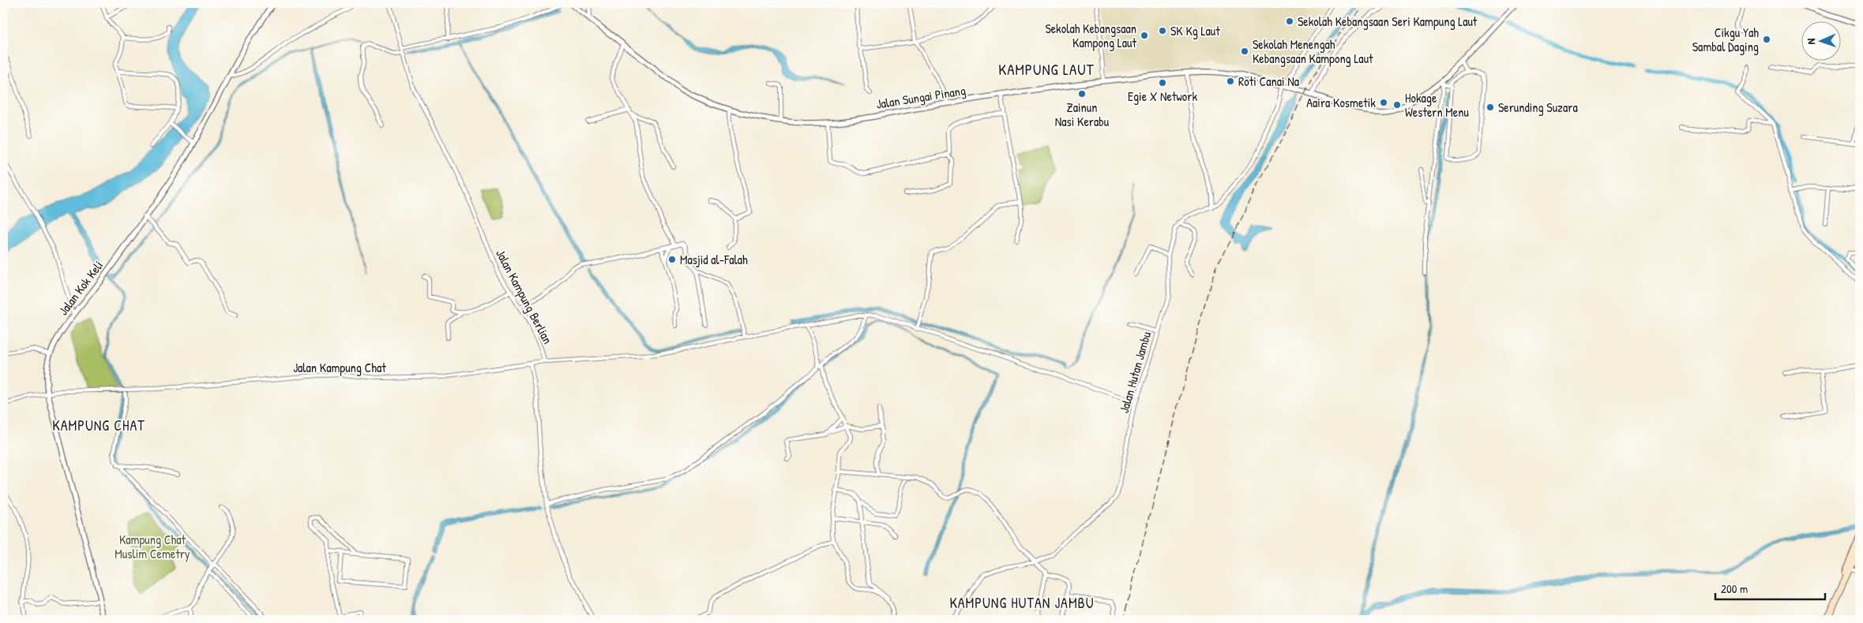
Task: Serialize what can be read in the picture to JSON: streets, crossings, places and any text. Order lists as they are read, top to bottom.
{
  "streets": {
    "street": [
      "Jalan Sungai Pinang",
      "Jalan Kok Keli",
      "Jalan Kampung Berlian",
      "Jalan Kampung Chat",
      "Jalan Hutan Jambu"
    ]
  },
  "crossings": [
    ["Jalan Kok Keli", "Jalan Kampung Chat"],
    ["Jalan Kampung Berlian", "Jalan Kampung Chat"]
  ],
  "districts": ["KAMPUNG LAUT", "KAMPUNG CHAT", "KAMPUNG HUTAN JAMBU"],
  "parks": ["Kampung Chat Muslim Cemetry"],
  "places": [
    "Sekolah Kebangsaan Seri Kampung Laut",
    "SK Kg Laut",
    "Sekolah Kebangsaan Kampong Laut",
    "Cikgu Yah Sambal Daging",
    "Sekolah Menengah Kebangsaan Kampong Laut",
    "Roti Canai Na",
    "Egie X Network",
    "Zainun Nasi Kerabu",
    "Aaira Kosmetik",
    "Hokage Western Menu",
    "Serunding Suzara",
    "Masjid al-Falah"
  ],
  "scale_bar": "200 m",
  "north": "left"
}
